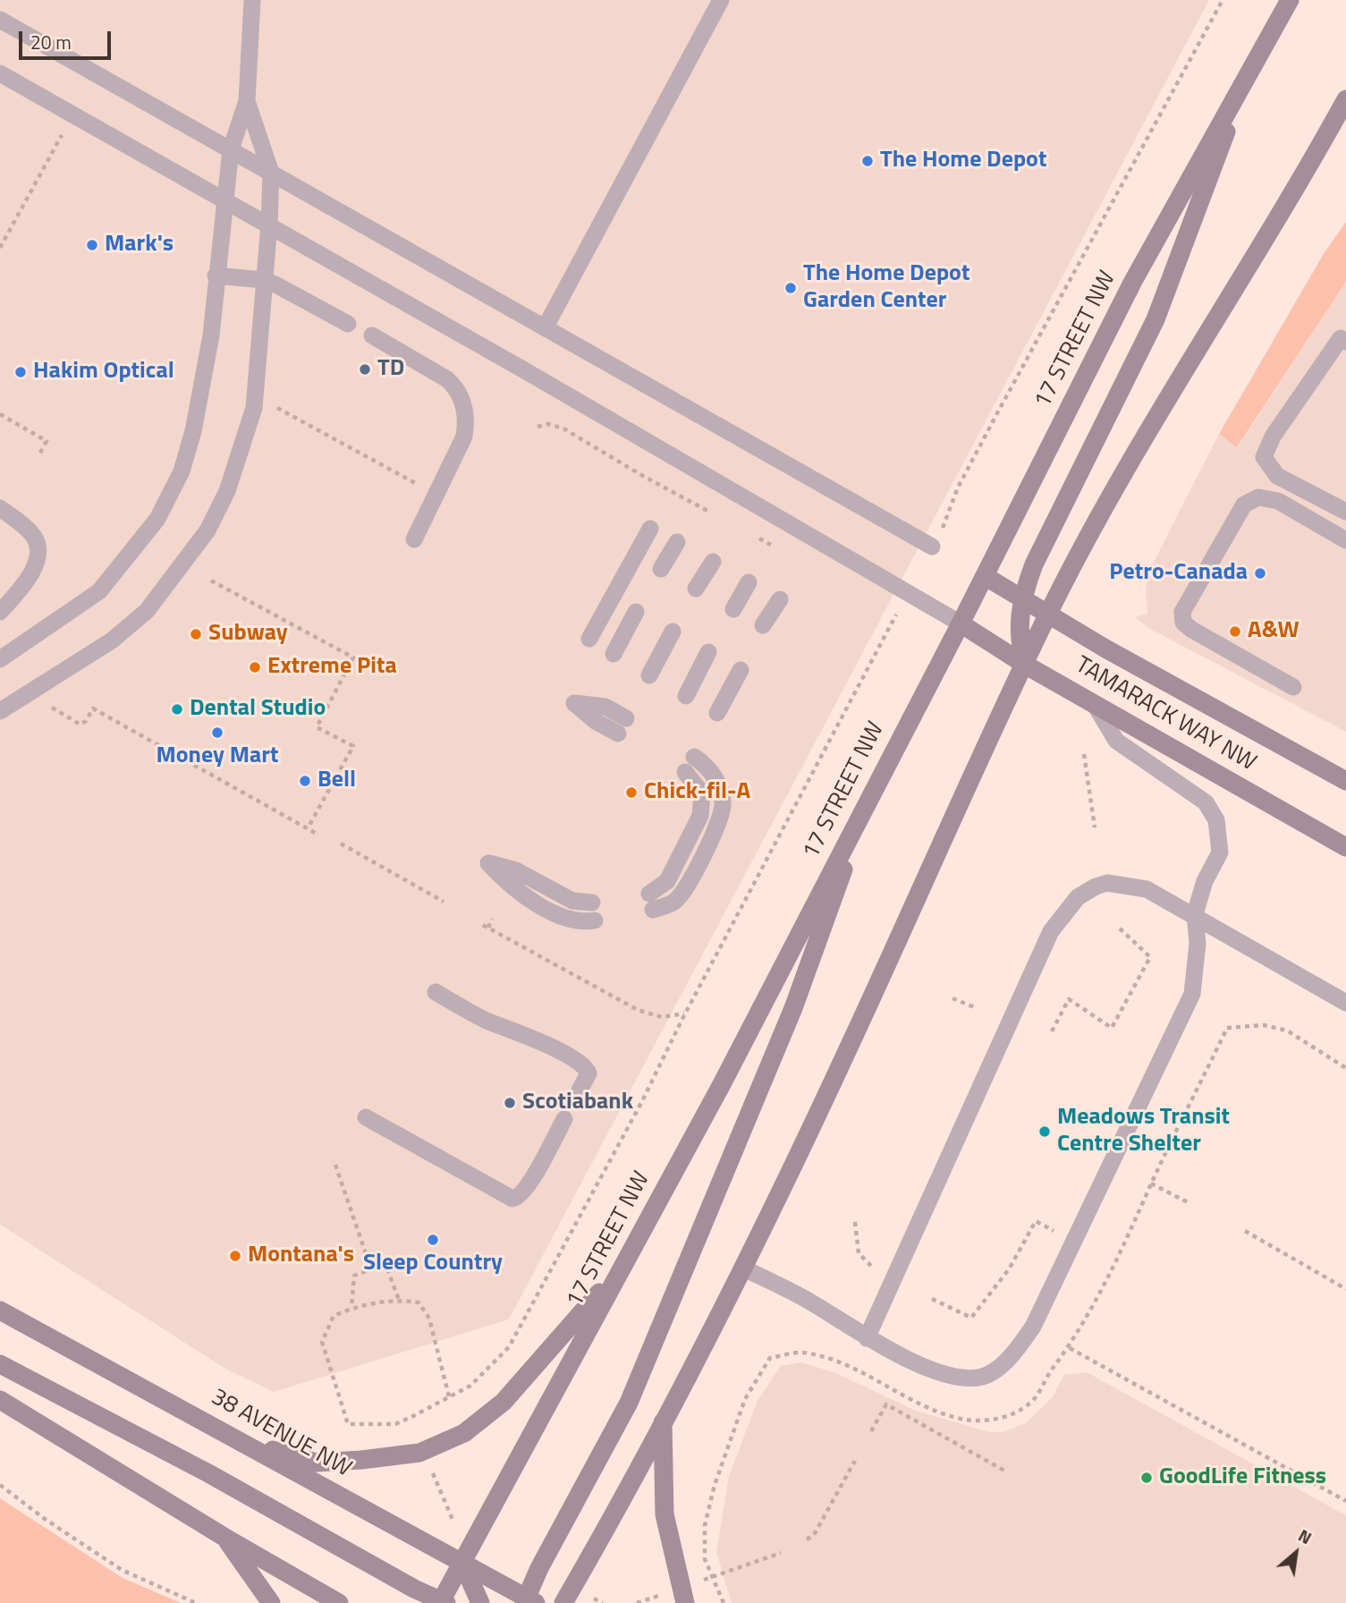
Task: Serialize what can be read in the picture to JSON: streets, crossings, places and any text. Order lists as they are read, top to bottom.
{
  "streets": {
    "main road": ["17 STREET NW", "TAMARACK WAY NW", "38 AVENUE NW"]
  },
  "crossings": [
    ["17 STREET NW", "TAMARACK WAY NW"],
    ["17 STREET NW", "38 AVENUE NW"]
  ],
  "places": [
    "The Home Depot",
    "Mark's",
    "The Home Depot Garden Center",
    "TD",
    "Hakim Optical",
    "Petro-Canada",
    "A&W",
    "Subway",
    "Extreme Pita",
    "Dental Studio",
    "Money Mart",
    "Bell",
    "Chick-fil-A",
    "Scotiabank",
    "Meadows Transit Centre Shelter",
    "Sleep Country",
    "Montana's",
    "GoodLife Fitness"
  ],
  "scale_bar": "20 m",
  "north": "top right"
}
